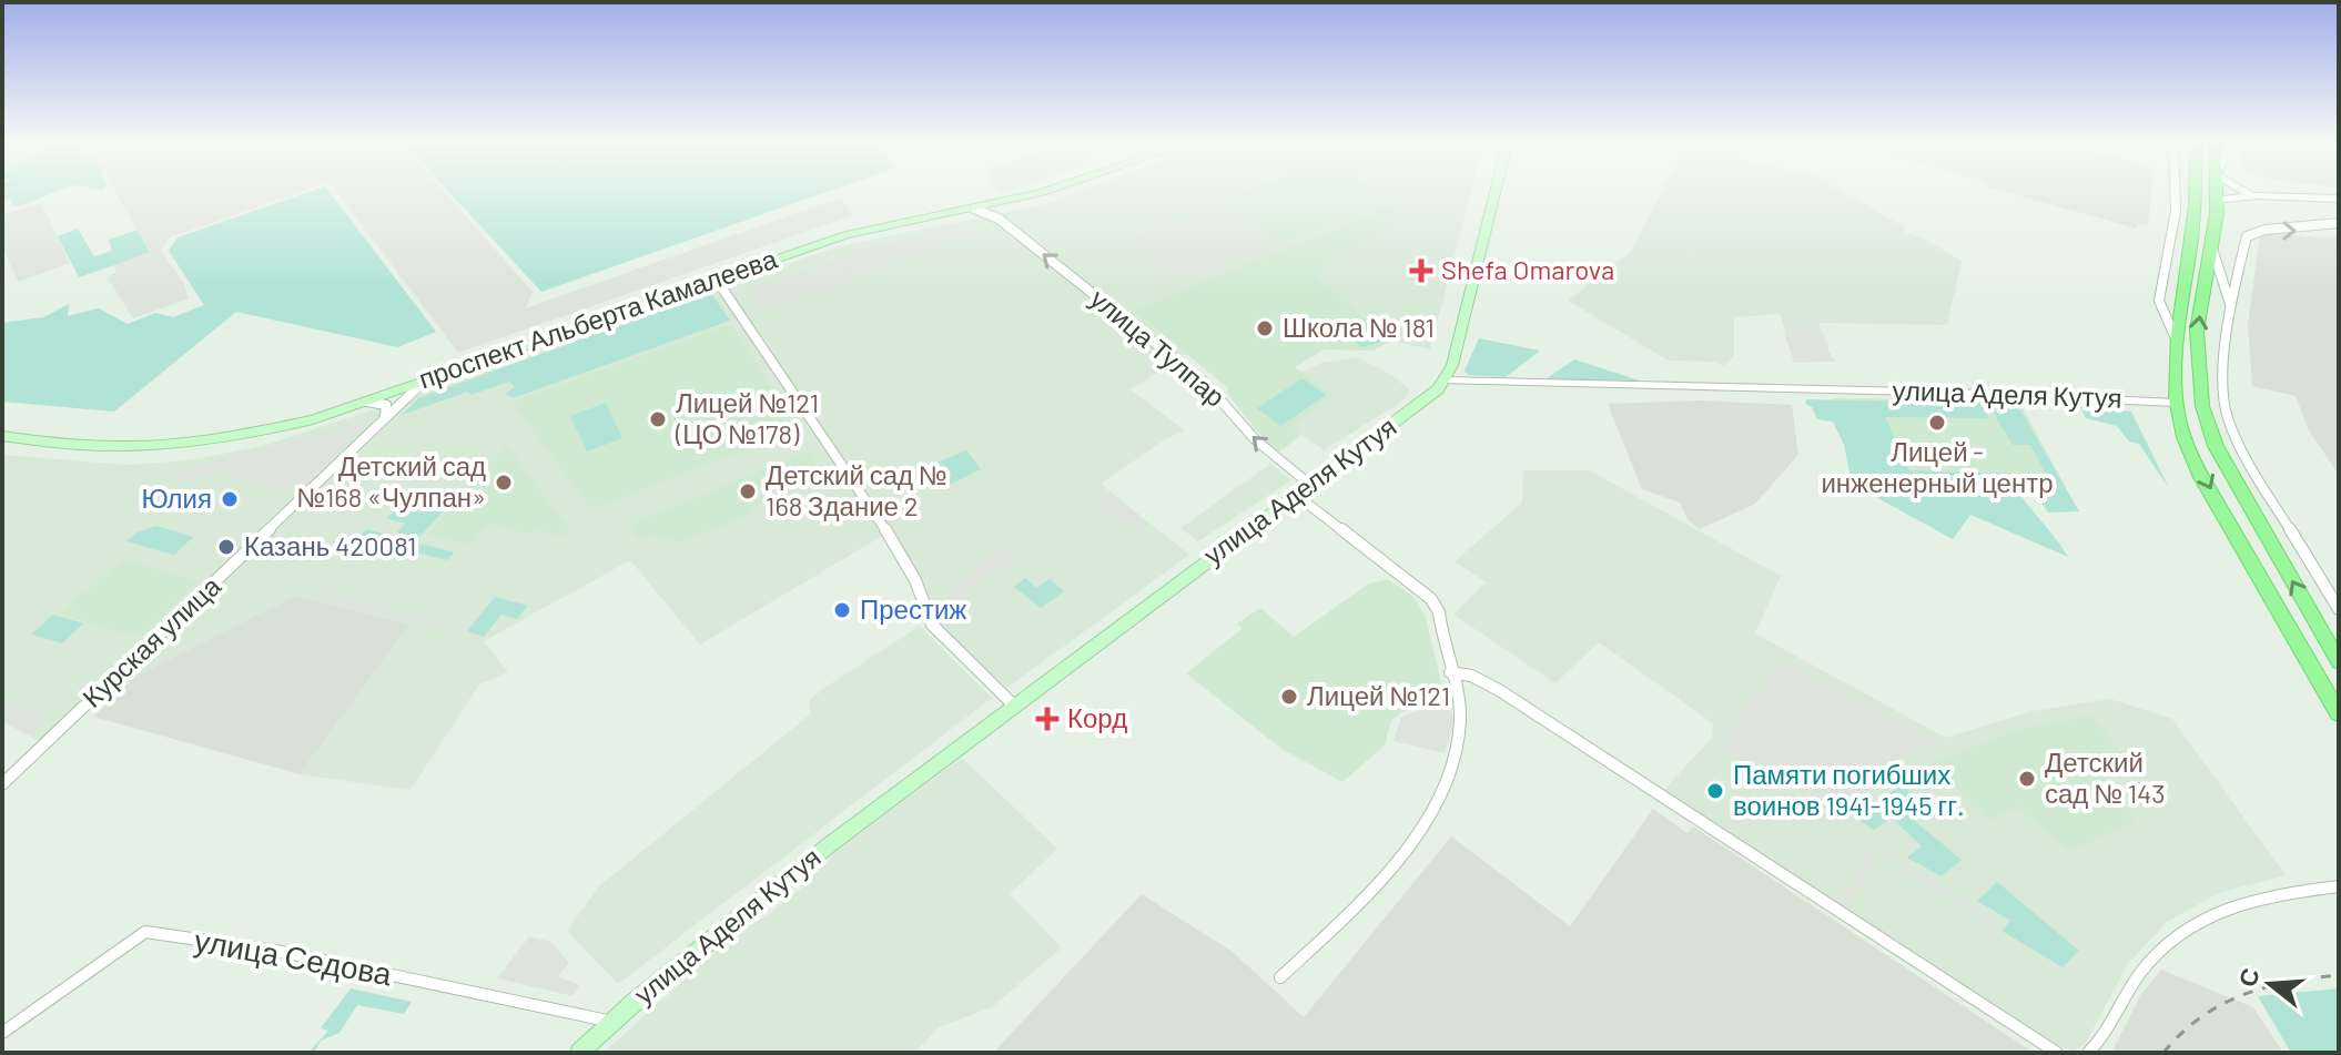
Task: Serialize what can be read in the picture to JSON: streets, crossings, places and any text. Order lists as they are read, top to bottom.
{
  "streets": {
    "main road": ["проспект Альберта Камалеева", "улица Аделя Кутуя"],
    "street": ["улица Тулпар", "Курская улица", "улица Седова"]
  },
  "crossings": [
    ["проспект Альберта Камалеева", "улица Тулпар"],
    ["проспект Альберта Камалеева", "Курская улица"],
    ["улица Тулпар", "улица Аделя Кутуя"],
    ["улица Аделя Кутуя", "улица Седова"]
  ],
  "one_way": ["улица Тулпар"],
  "places": {
    "health": ["Shefa Omarova", "Корд"],
    "other": [
      "Школа № 181",
      "Лицей №121 (ЦО №178)",
      "Лицей - инженерный центр",
      "Детский сад №168 «Чулпан»",
      "Детский сад № 168 Здание 2",
      "Юлия",
      "Казань 420081",
      "Престиж",
      "Лицей №121",
      "Детский сад № 143",
      "Памяти погибших воинов 1941-1945 гг."
    ]
  },
  "north": "left"
}
